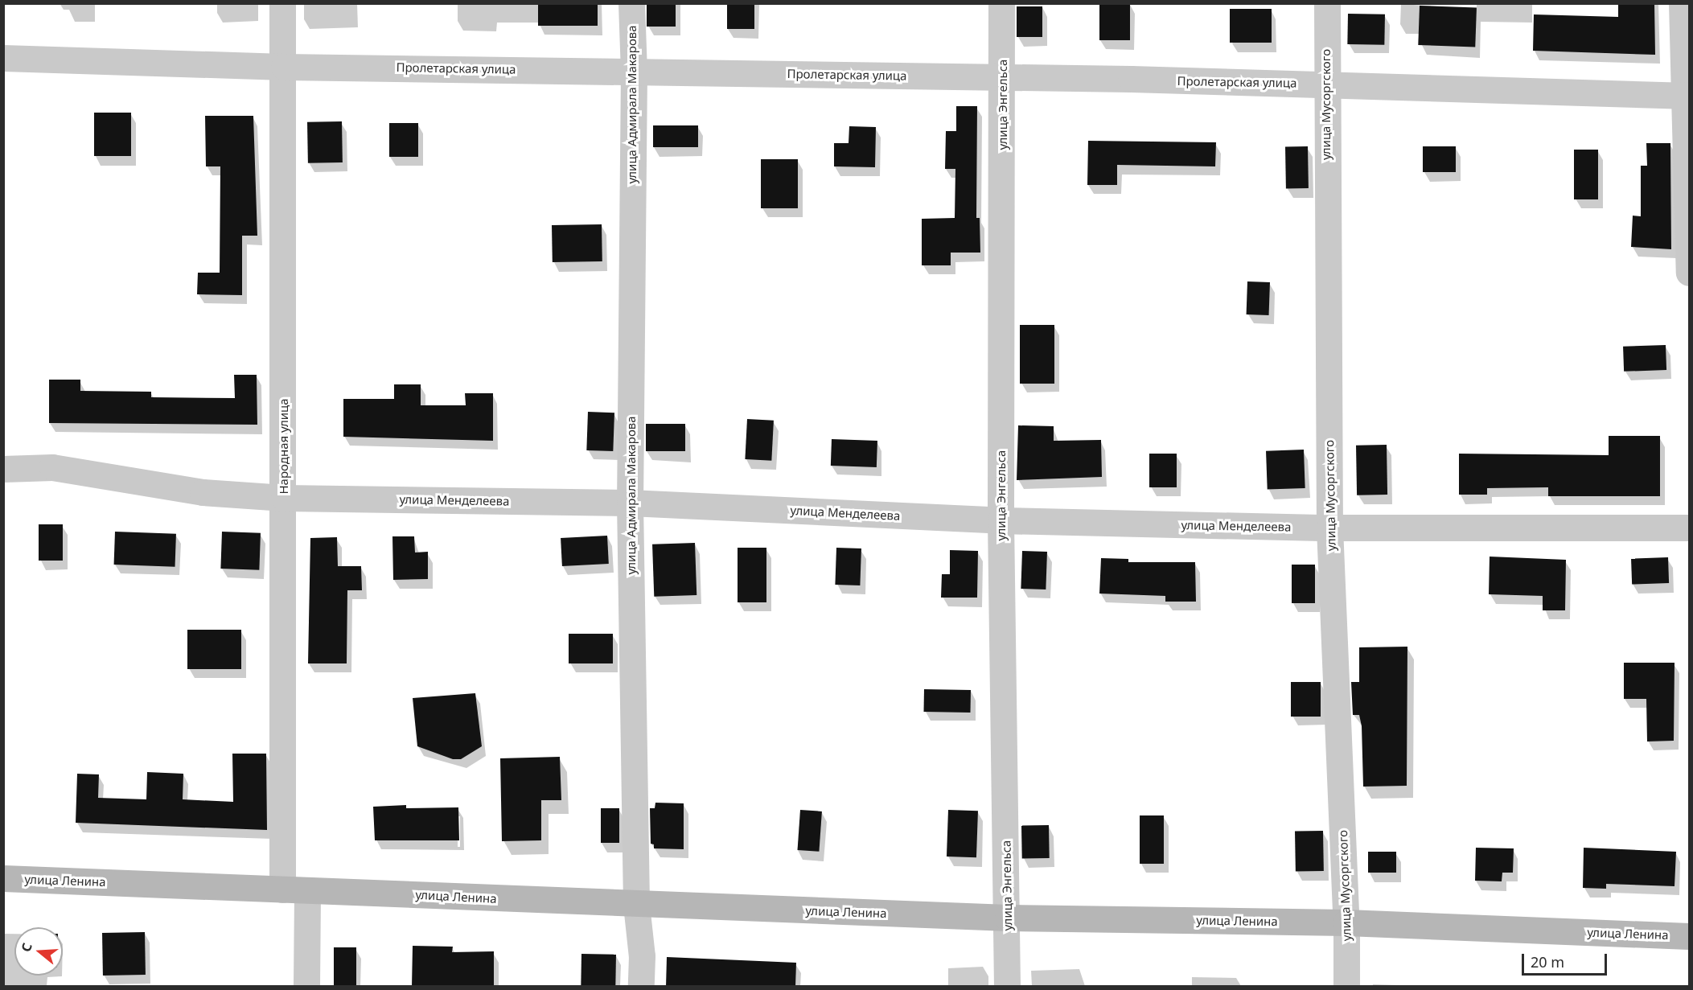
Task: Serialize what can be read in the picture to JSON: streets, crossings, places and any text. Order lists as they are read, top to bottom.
{
  "streets": {
    "street": [
      "Пролетарская улица",
      "улица Адмирала Макарова",
      "улица Энгельса",
      "улица Мусоргского",
      "Народная улица",
      "улица Менделеева",
      "улица Ленина"
    ]
  },
  "crossings": [
    ["Пролетарская улица", "улица Адмирала Макарова"],
    ["Пролетарская улица", "улица Энгельса"],
    ["Пролетарская улица", "улица Мусоргского"],
    ["Пролетарская улица", "Народная улица"],
    ["улица Адмирала Макарова", "улица Менделеева"],
    ["улица Адмирала Макарова", "улица Ленина"],
    ["улица Энгельса", "улица Менделеева"],
    ["улица Энгельса", "улица Ленина"],
    ["улица Мусоргского", "улица Менделеева"],
    ["улица Мусоргского", "улица Ленина"],
    ["Народная улица", "улица Менделеева"],
    ["Народная улица", "улица Ленина"]
  ],
  "scale_bar": "20 m",
  "north": "left"
}
